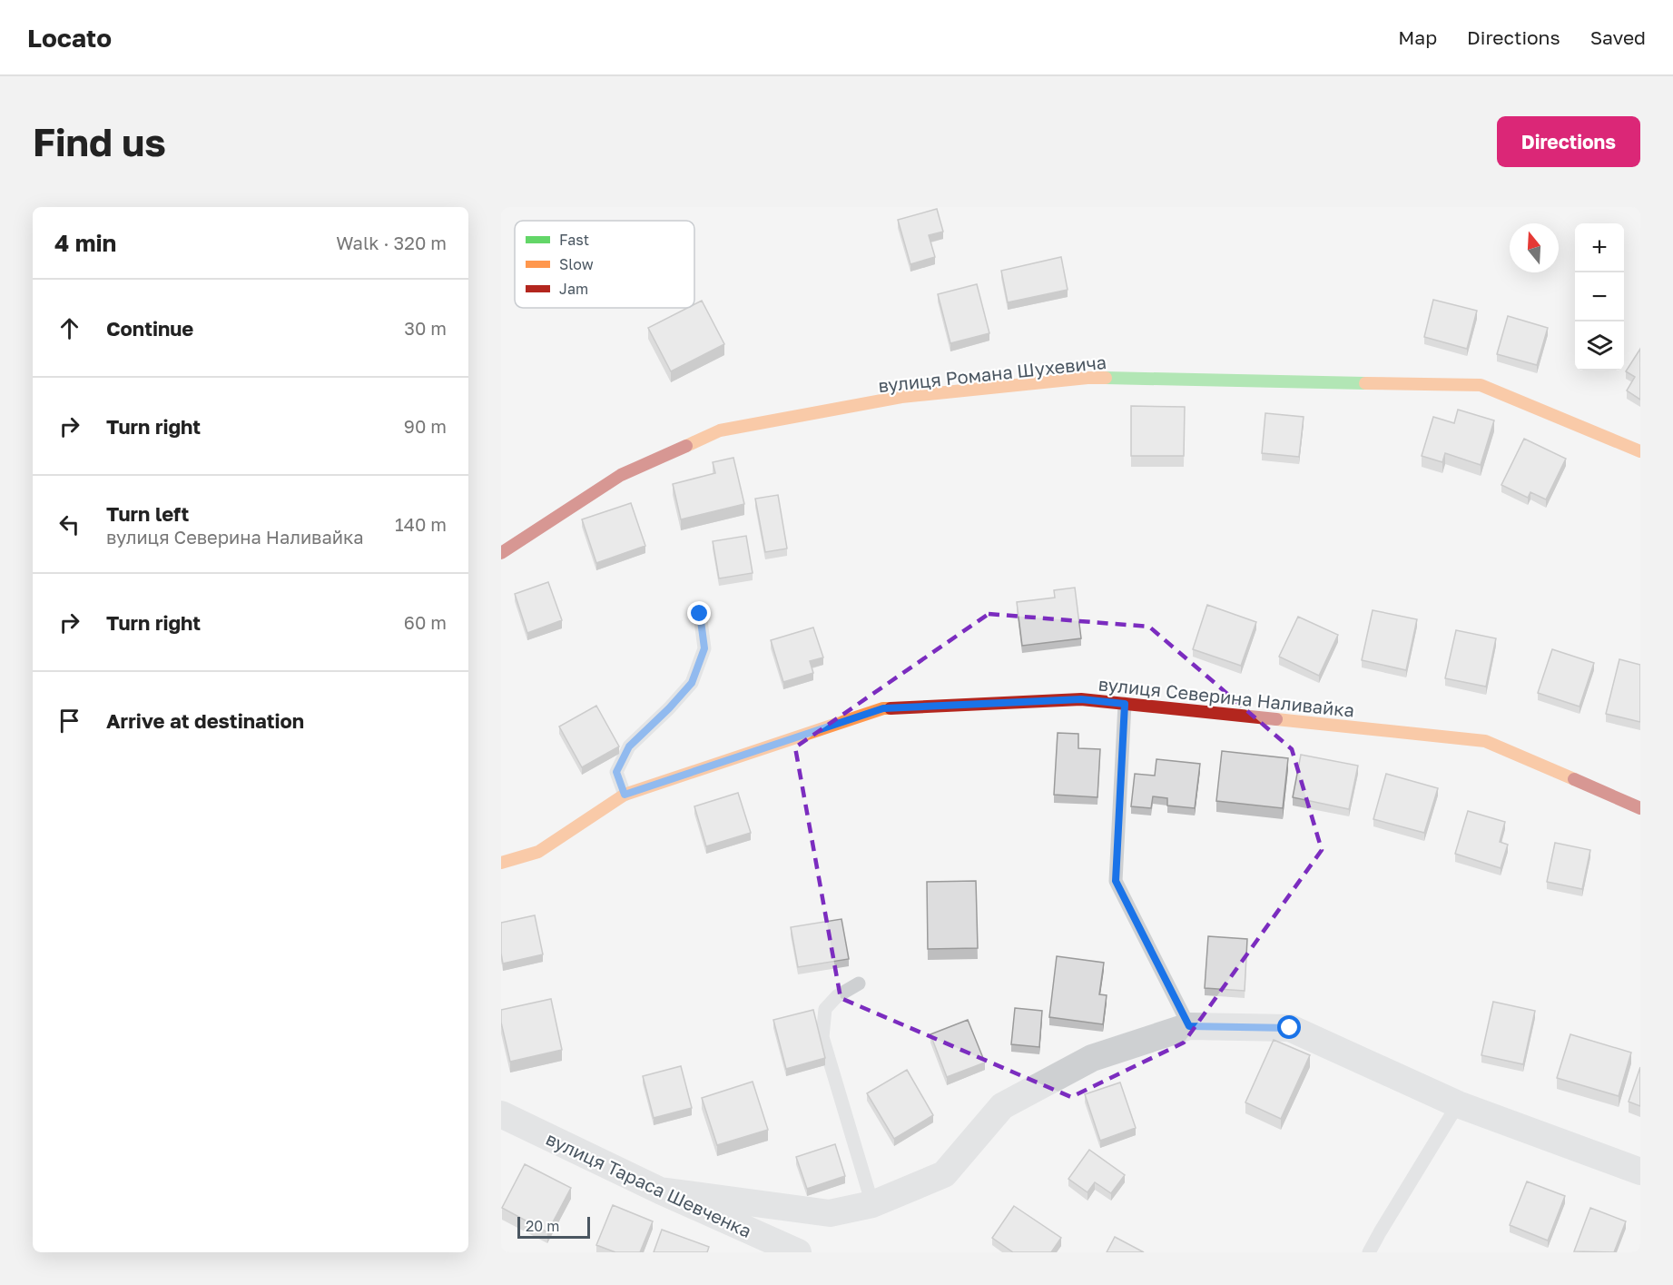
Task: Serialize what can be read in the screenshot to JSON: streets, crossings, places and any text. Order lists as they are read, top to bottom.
{
  "streets": {
    "street": ["вулиця Романа Шухевича", "вулиця Северина Наливайка", "вулиця Тараса Шевченка"]
  },
  "legend": ["Fast", "Slow", "Jam"],
  "scale_bar": "20 m",
  "north": "top",
  "page": {
    "header": "Locato",
    "nav": ["Map", "Directions", "Saved"],
    "buttons": "Directions",
    "title": "Find us",
    "heading": ["4 min", "Walk · 320 m"],
    "map_buttons": ["+", "−"],
    "list": [
      ["Continue", "30 m"],
      ["Turn right", "90 m"],
      ["Turn left", "вулиця Северина Наливайка", "140 m"],
      ["Turn right", "60 m"],
      "Arrive at destination"
    ],
    "scale": "20 m"
  }
}
